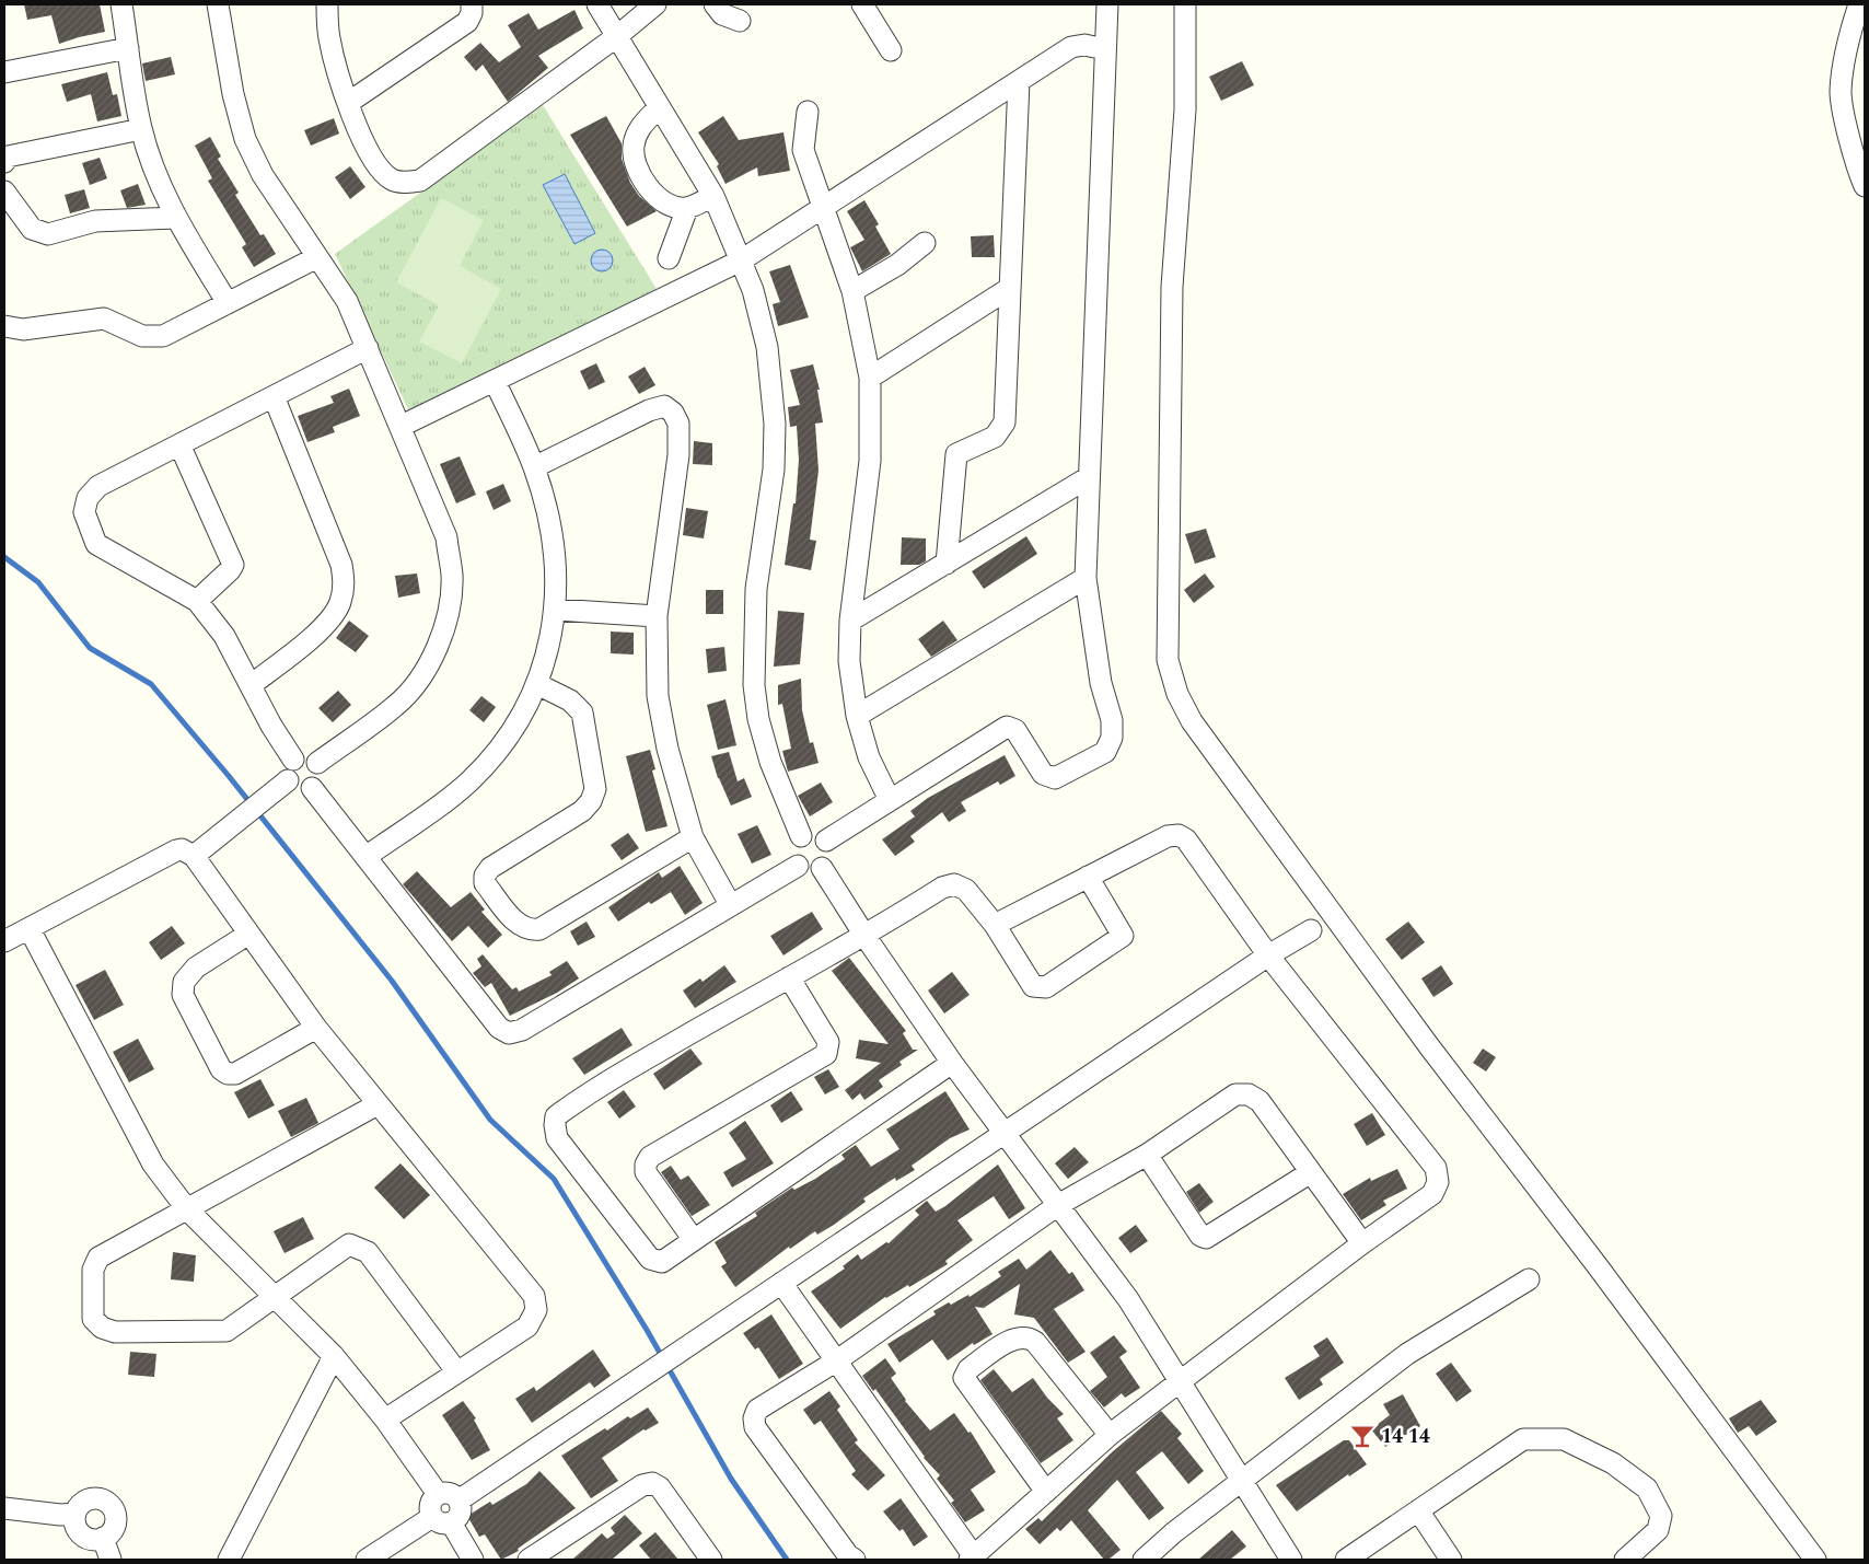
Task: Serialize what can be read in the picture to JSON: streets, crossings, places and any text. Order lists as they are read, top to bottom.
{
  "places": {
    "bar": ["14 14"]
  }
}
